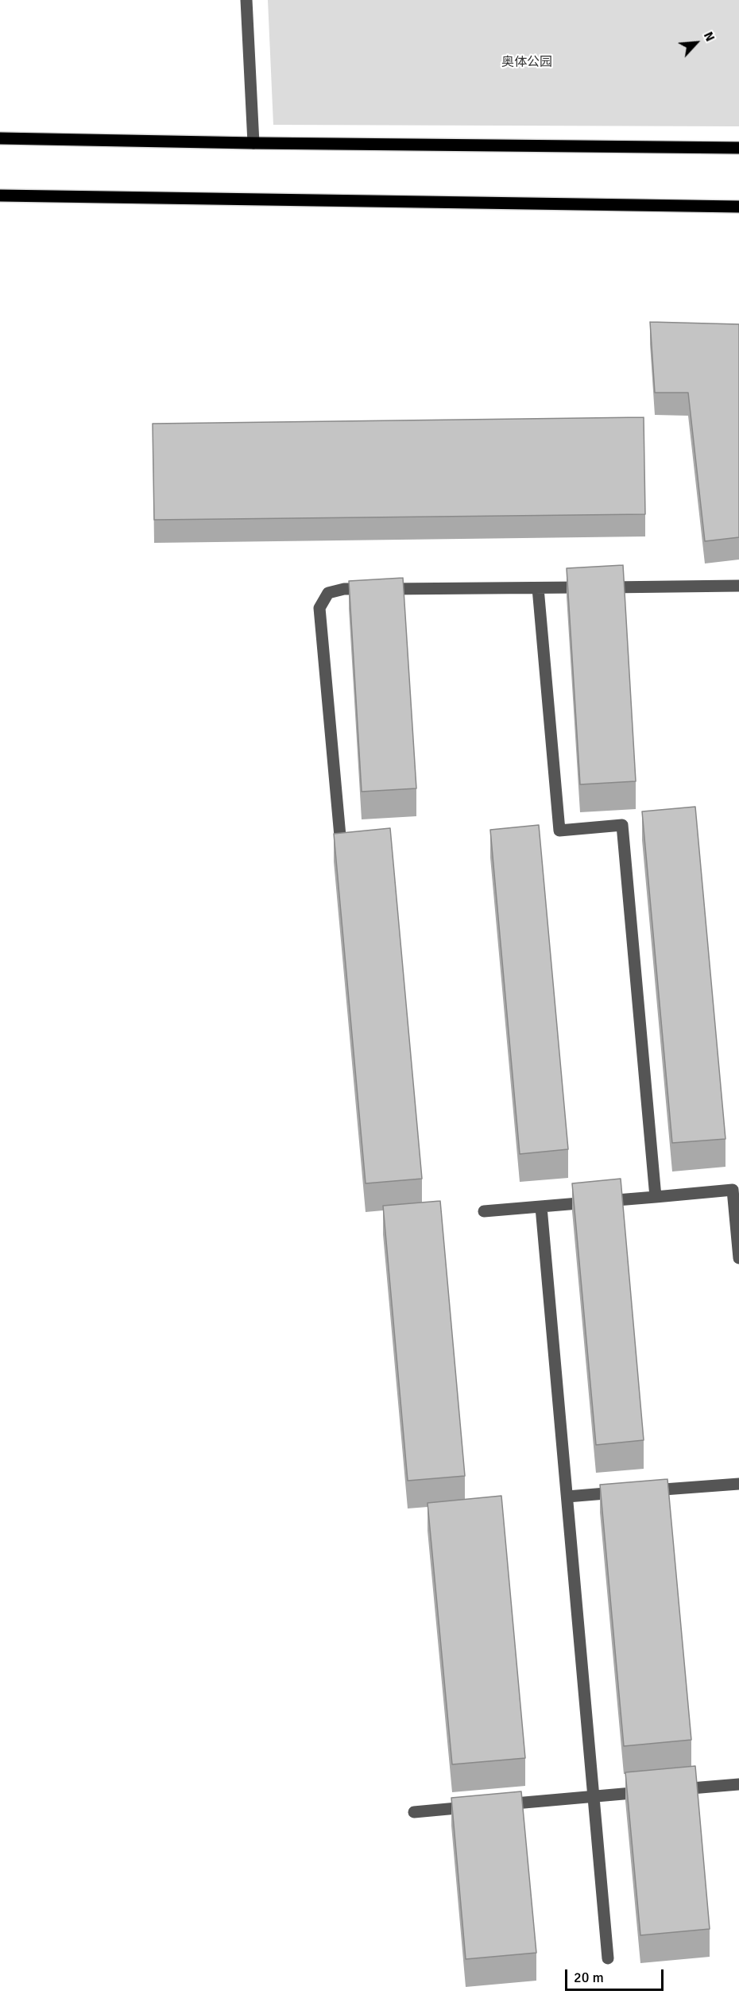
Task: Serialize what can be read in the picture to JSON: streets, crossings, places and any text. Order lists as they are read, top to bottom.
{
  "parks": ["奥体公园"],
  "scale_bar": "20 m",
  "north": "top right"
}
